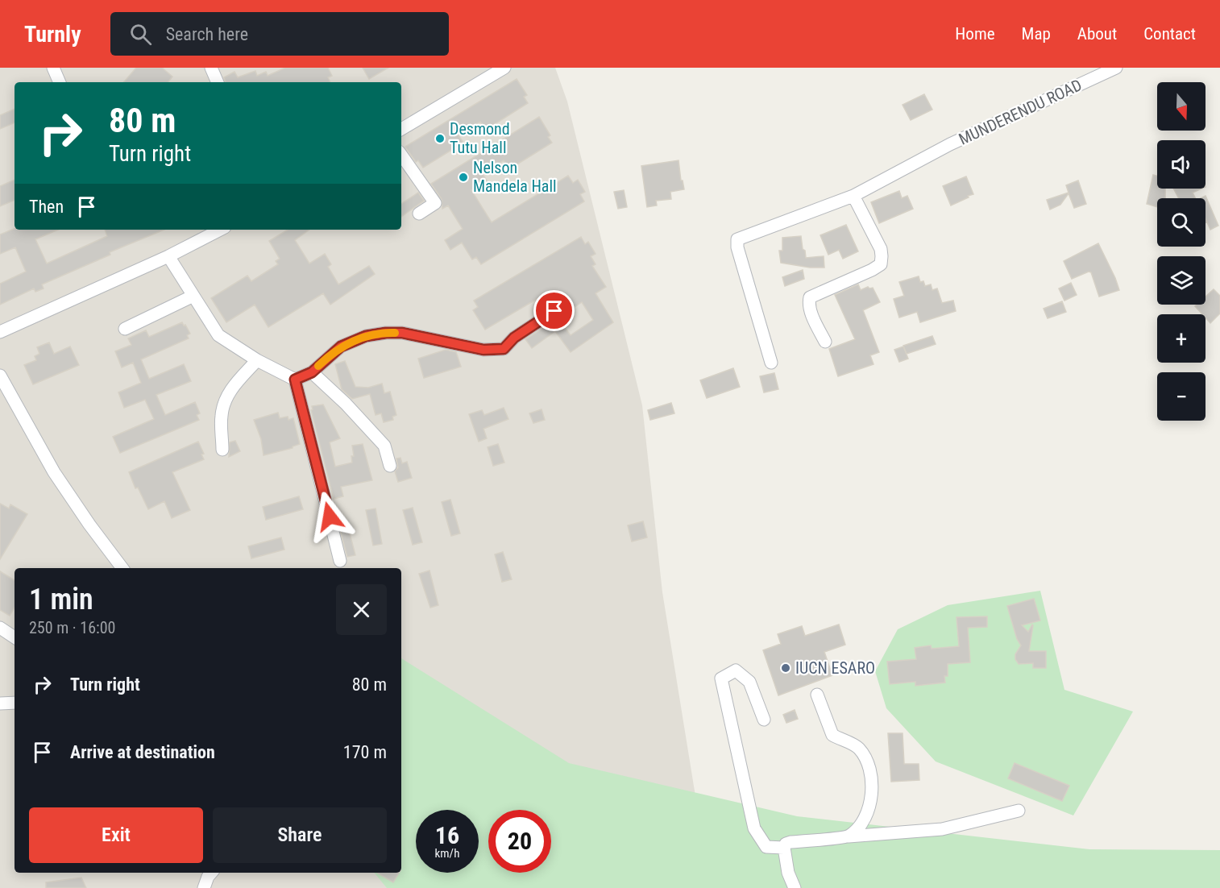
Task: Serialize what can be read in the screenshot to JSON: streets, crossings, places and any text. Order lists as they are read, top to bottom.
{
  "streets": {
    "street": ["MUNDERENDU ROAD"]
  },
  "places": ["Desmond Tutu Hall", "Nelson Mandela Hall", "IUCN ESARO"],
  "north": "bottom",
  "page": {
    "header": "Turnly",
    "search": "Search here",
    "nav": [
      "Home",
      "Map",
      "About",
      "Contact"
    ],
    "map_buttons": ["+", "−"],
    "turn": ["80 m", "Turn right"],
    "then": "Then",
    "heading": ["1 min", "250 m · 16:00"],
    "list": [
      {
        "name": "Turn right",
        "value": "80 m"
      },
      {
        "name": "Arrive at destination",
        "value": "170 m"
      }
    ],
    "buttons": ["Exit", "Share"],
    "speed": "16 km/h",
    "limit": "20"
  }
}
